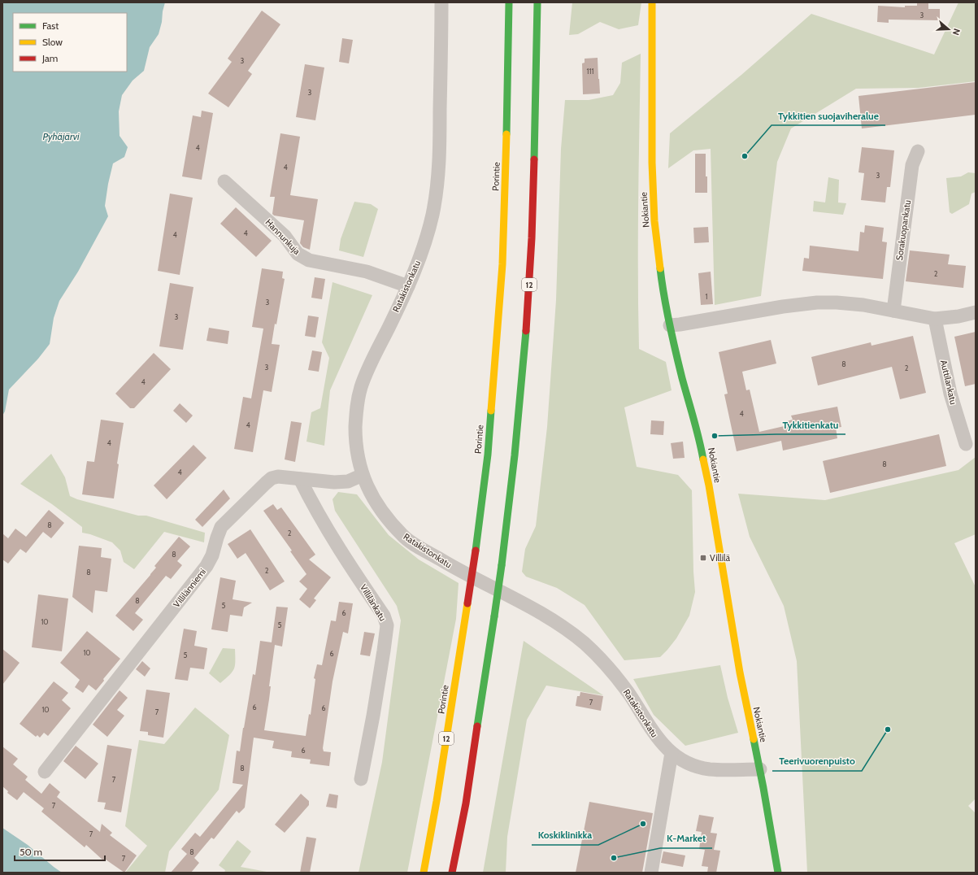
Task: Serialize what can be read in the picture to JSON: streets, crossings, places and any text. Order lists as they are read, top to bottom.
{
  "streets": {
    "main road": ["Porintie", "Nokiantie", "12"],
    "street": [
      "Sorakuopankatu",
      "Hannunkuja",
      "Ratakistonkatu",
      "Auttilankatu",
      "Villilänniemi",
      "Villilänkatu"
    ]
  },
  "crossings": [
    ["Nokiantie", "Ratakistonkatu"],
    ["Hannunkuja", "Ratakistonkatu"],
    ["Ratakistonkatu", "Villilänniemi"],
    ["Villilänniemi", "Villilänkatu"]
  ],
  "water": ["Pyhäjärvi"],
  "places": {
    "other": [
      "Tykkitien suojaviheralue",
      "Tykkitienkatu",
      "Teerivuorenpuisto",
      "Koskiklinikka",
      "K-Market"
    ],
    "transit": ["Villilä"]
  },
  "house_numbers": [
    "3",
    "3",
    "111",
    "3",
    "4",
    "4",
    "3",
    "4",
    "4",
    "2",
    "1",
    "3",
    "3",
    "8",
    "3",
    "2",
    "4",
    "4",
    "4",
    "4",
    "8",
    "4",
    "8",
    "2",
    "8",
    "2",
    "8",
    "8",
    "5",
    "6",
    "10",
    "5",
    "10",
    "6",
    "5",
    "7",
    "6",
    "6",
    "10",
    "7",
    "6",
    "8",
    "7",
    "7",
    "7",
    "8",
    "7"
  ],
  "legend": ["Fast", "Slow", "Jam"],
  "scale_bar": "50 m",
  "north": "right"
}
